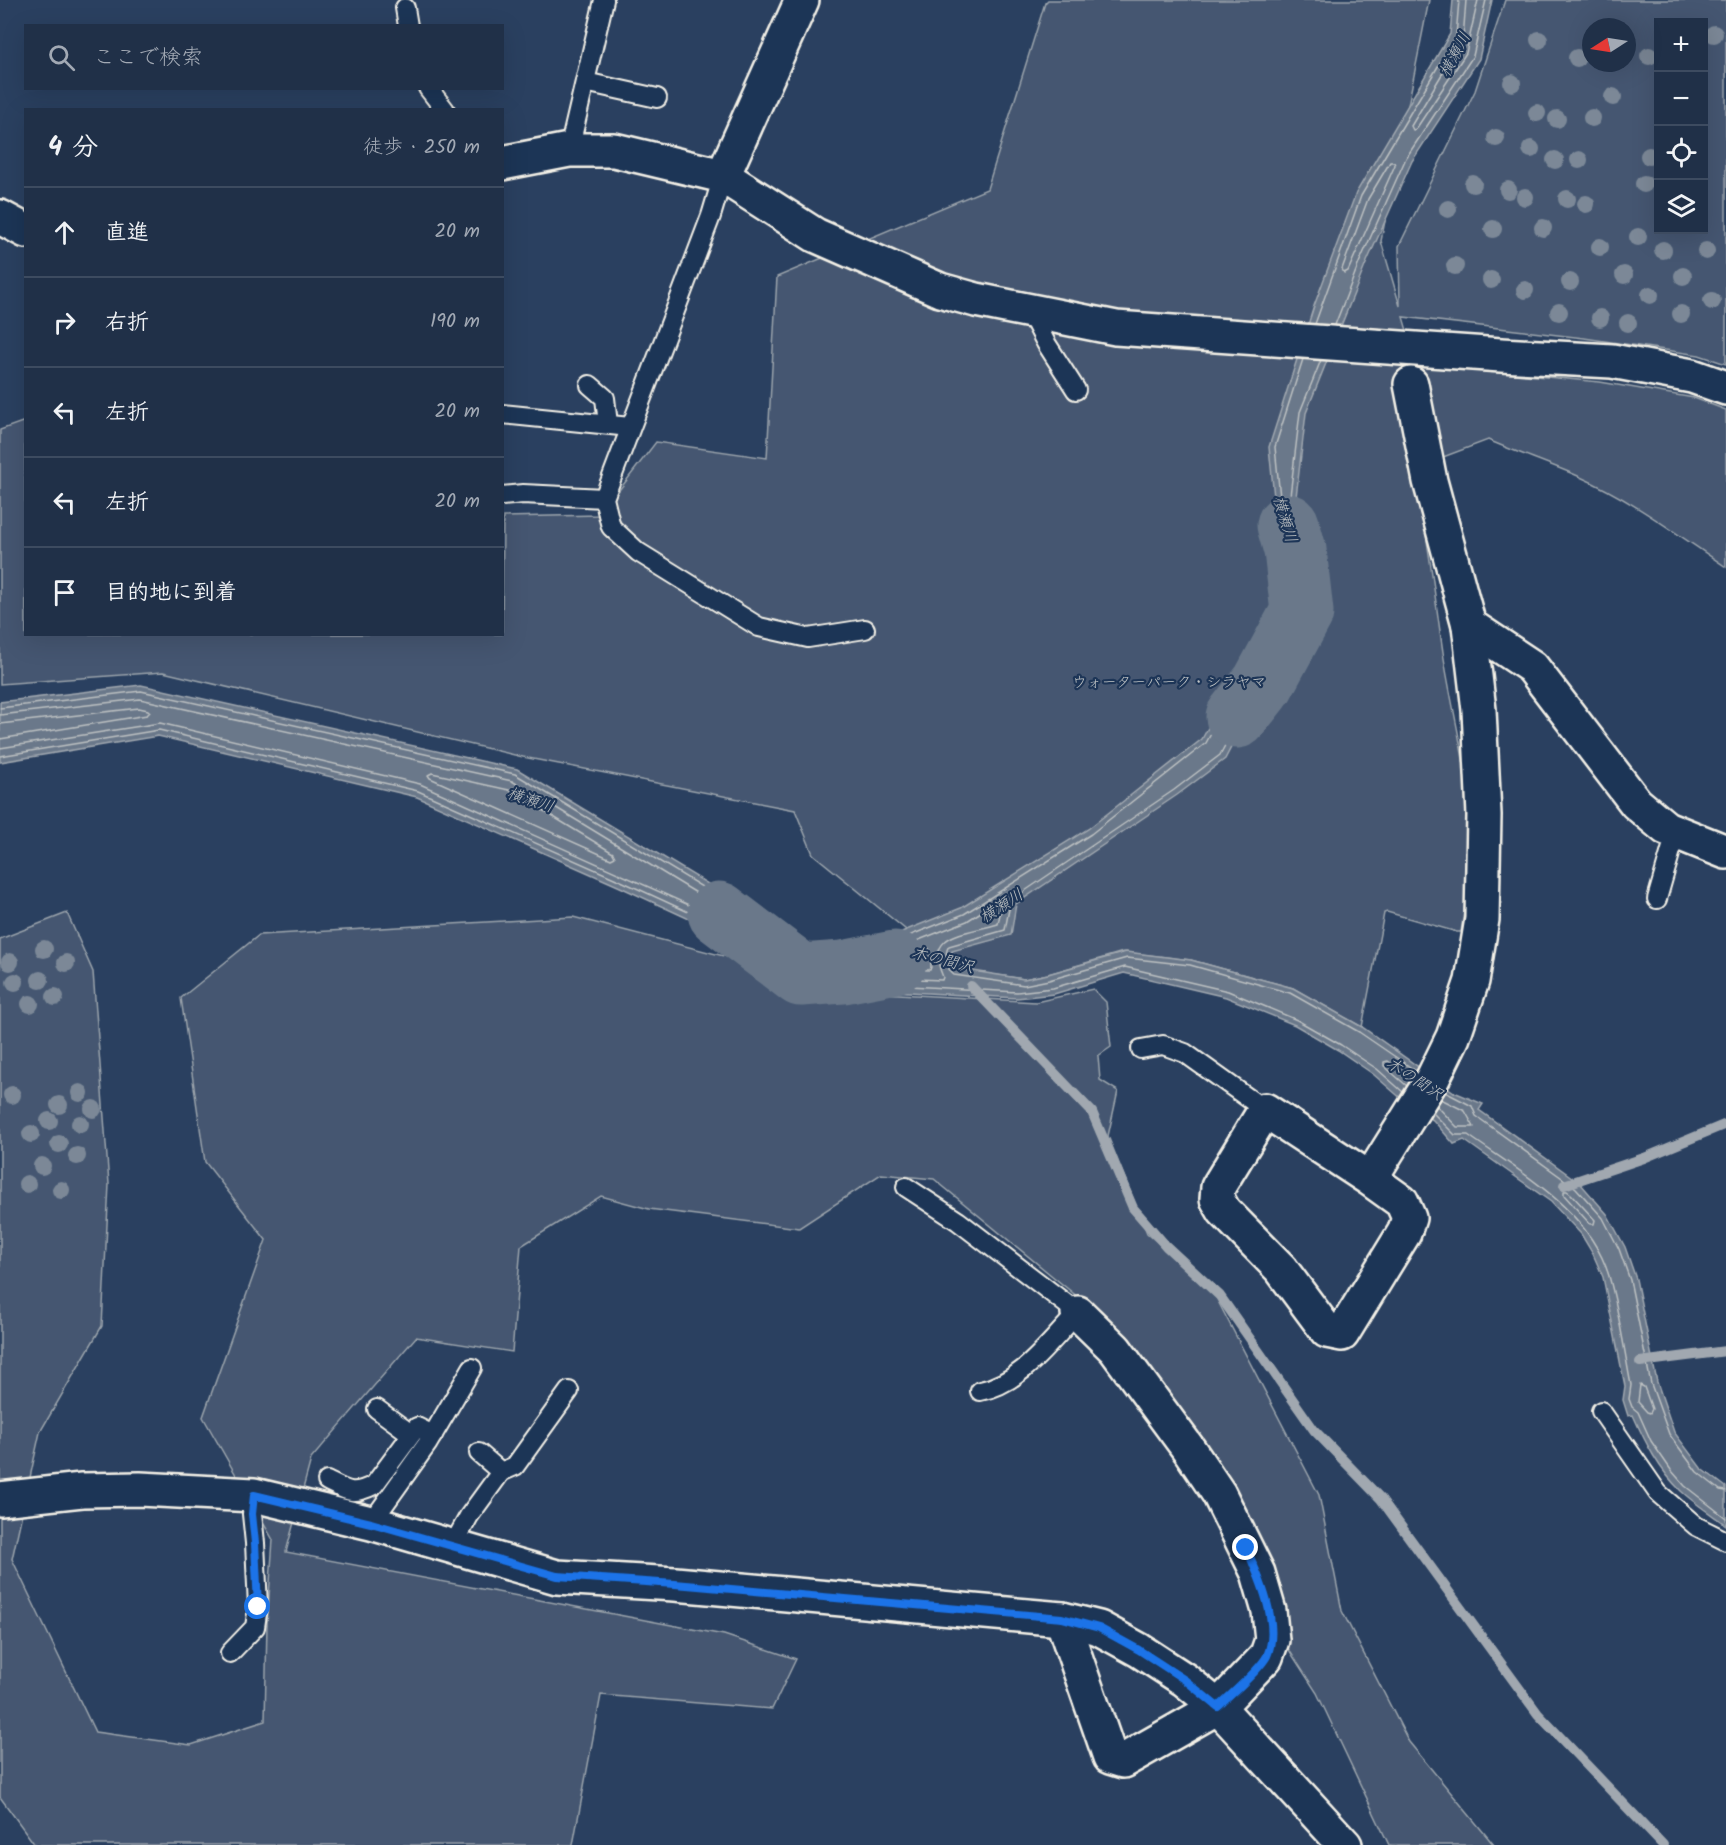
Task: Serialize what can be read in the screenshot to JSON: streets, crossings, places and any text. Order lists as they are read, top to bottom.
{
  "water": ["横瀬川", "木の間沢"],
  "parks": ["ウォーターパーク・シラヤマ"],
  "north": "left",
  "page": {
    "map_buttons": ["+", "−"],
    "search": "ここで検索",
    "heading": ["4 分", "徒歩 · 250 m"],
    "list": [
      ["直進", "20 m"],
      ["右折", "190 m"],
      ["左折", "20 m"],
      ["左折", "20 m"],
      "目的地に到着"
    ]
  }
}
